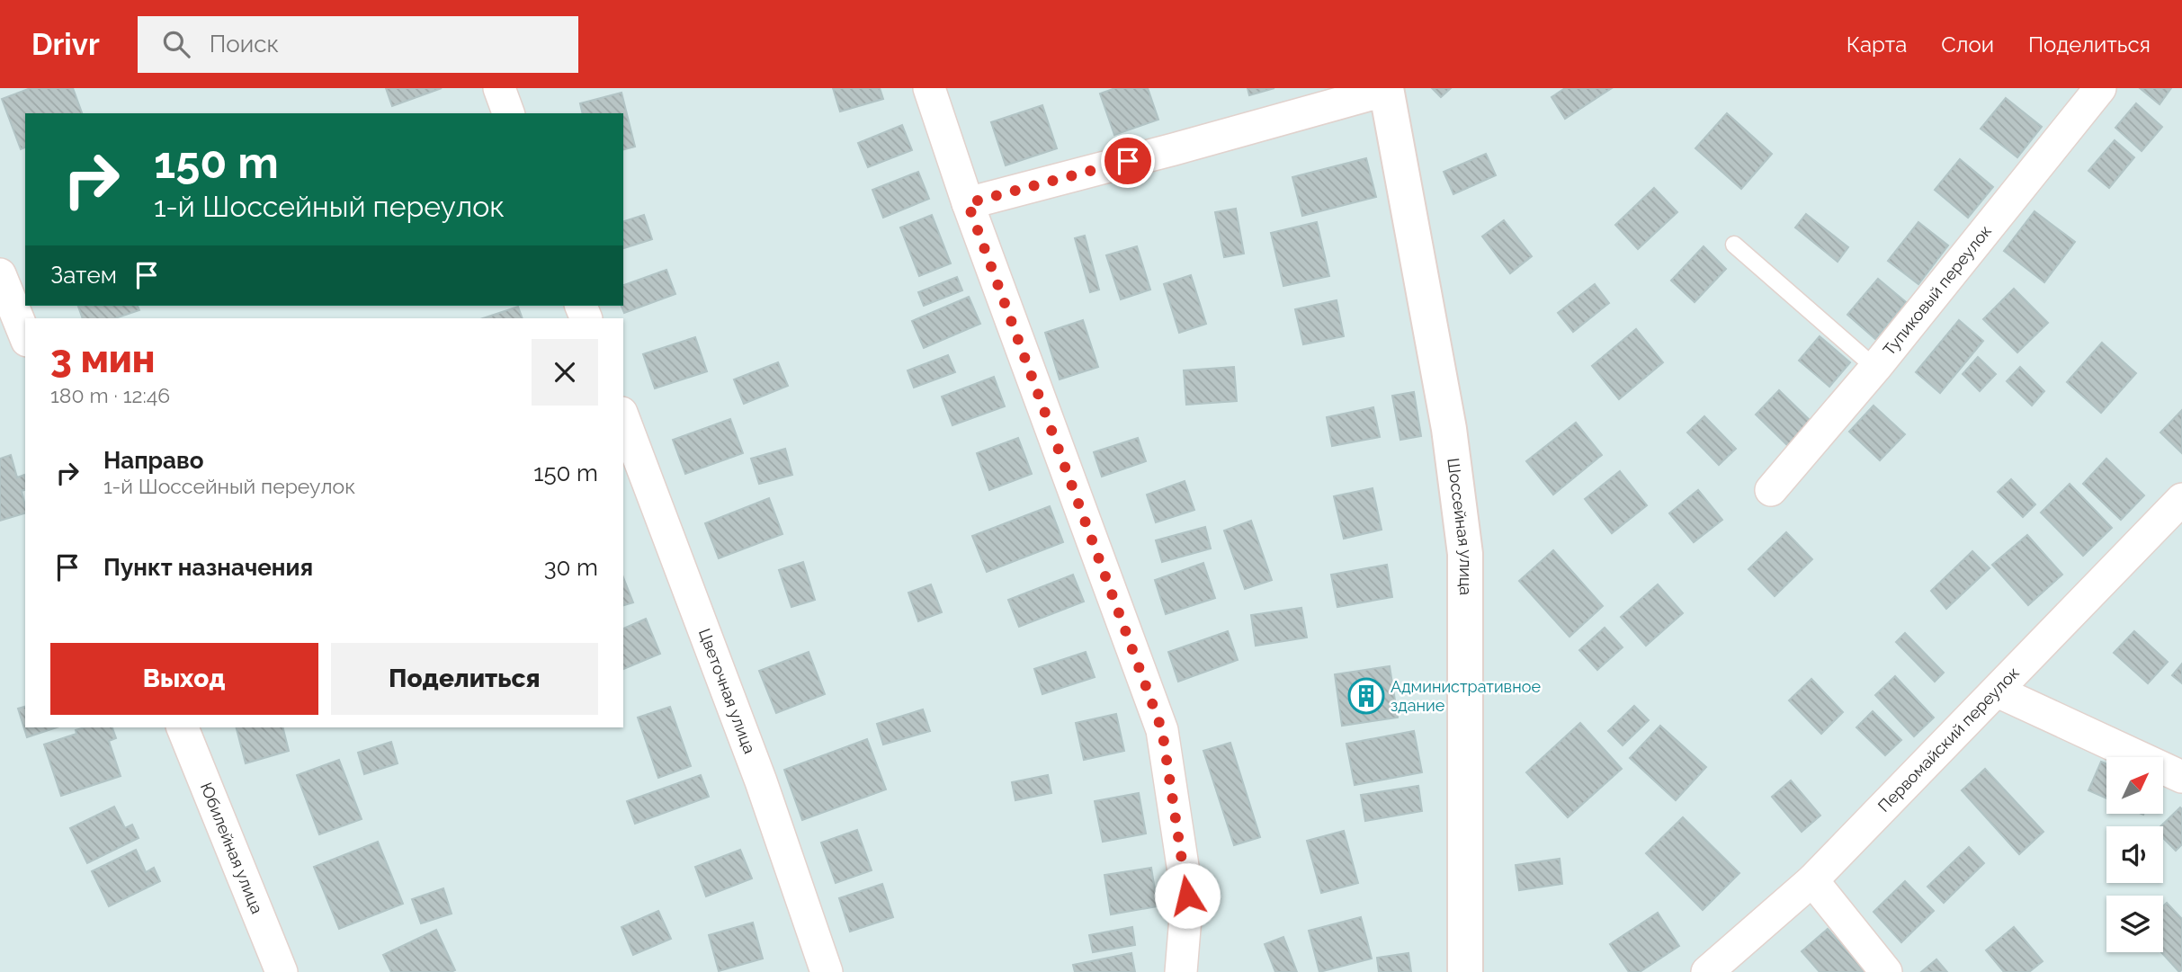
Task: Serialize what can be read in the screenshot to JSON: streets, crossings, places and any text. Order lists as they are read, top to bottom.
{
  "streets": {
    "main road": ["Шоссейная улица"],
    "street": [
      "Тупиковый переулок",
      "Цветочная улица",
      "Первомайский переулок",
      "Юбилейная улица"
    ]
  },
  "places": {
    "building": ["Административное здание"]
  },
  "north": "top right",
  "page": {
    "header": "Drivr",
    "search": "Поиск",
    "nav": ["Карта", "Слои", "Поделиться"],
    "turn": ["150 m", "1-й Шоссейный переулок"],
    "then": "Затем",
    "heading": ["3 мин", "180 m · 12:46"],
    "list": [
      {
        "name": "Направо",
        "note": "1-й Шоссейный переулок",
        "value": "150 m"
      },
      {
        "name": "Пункт назначения",
        "value": "30 m"
      }
    ],
    "buttons": ["Выход", "Поделиться"]
  }
}
